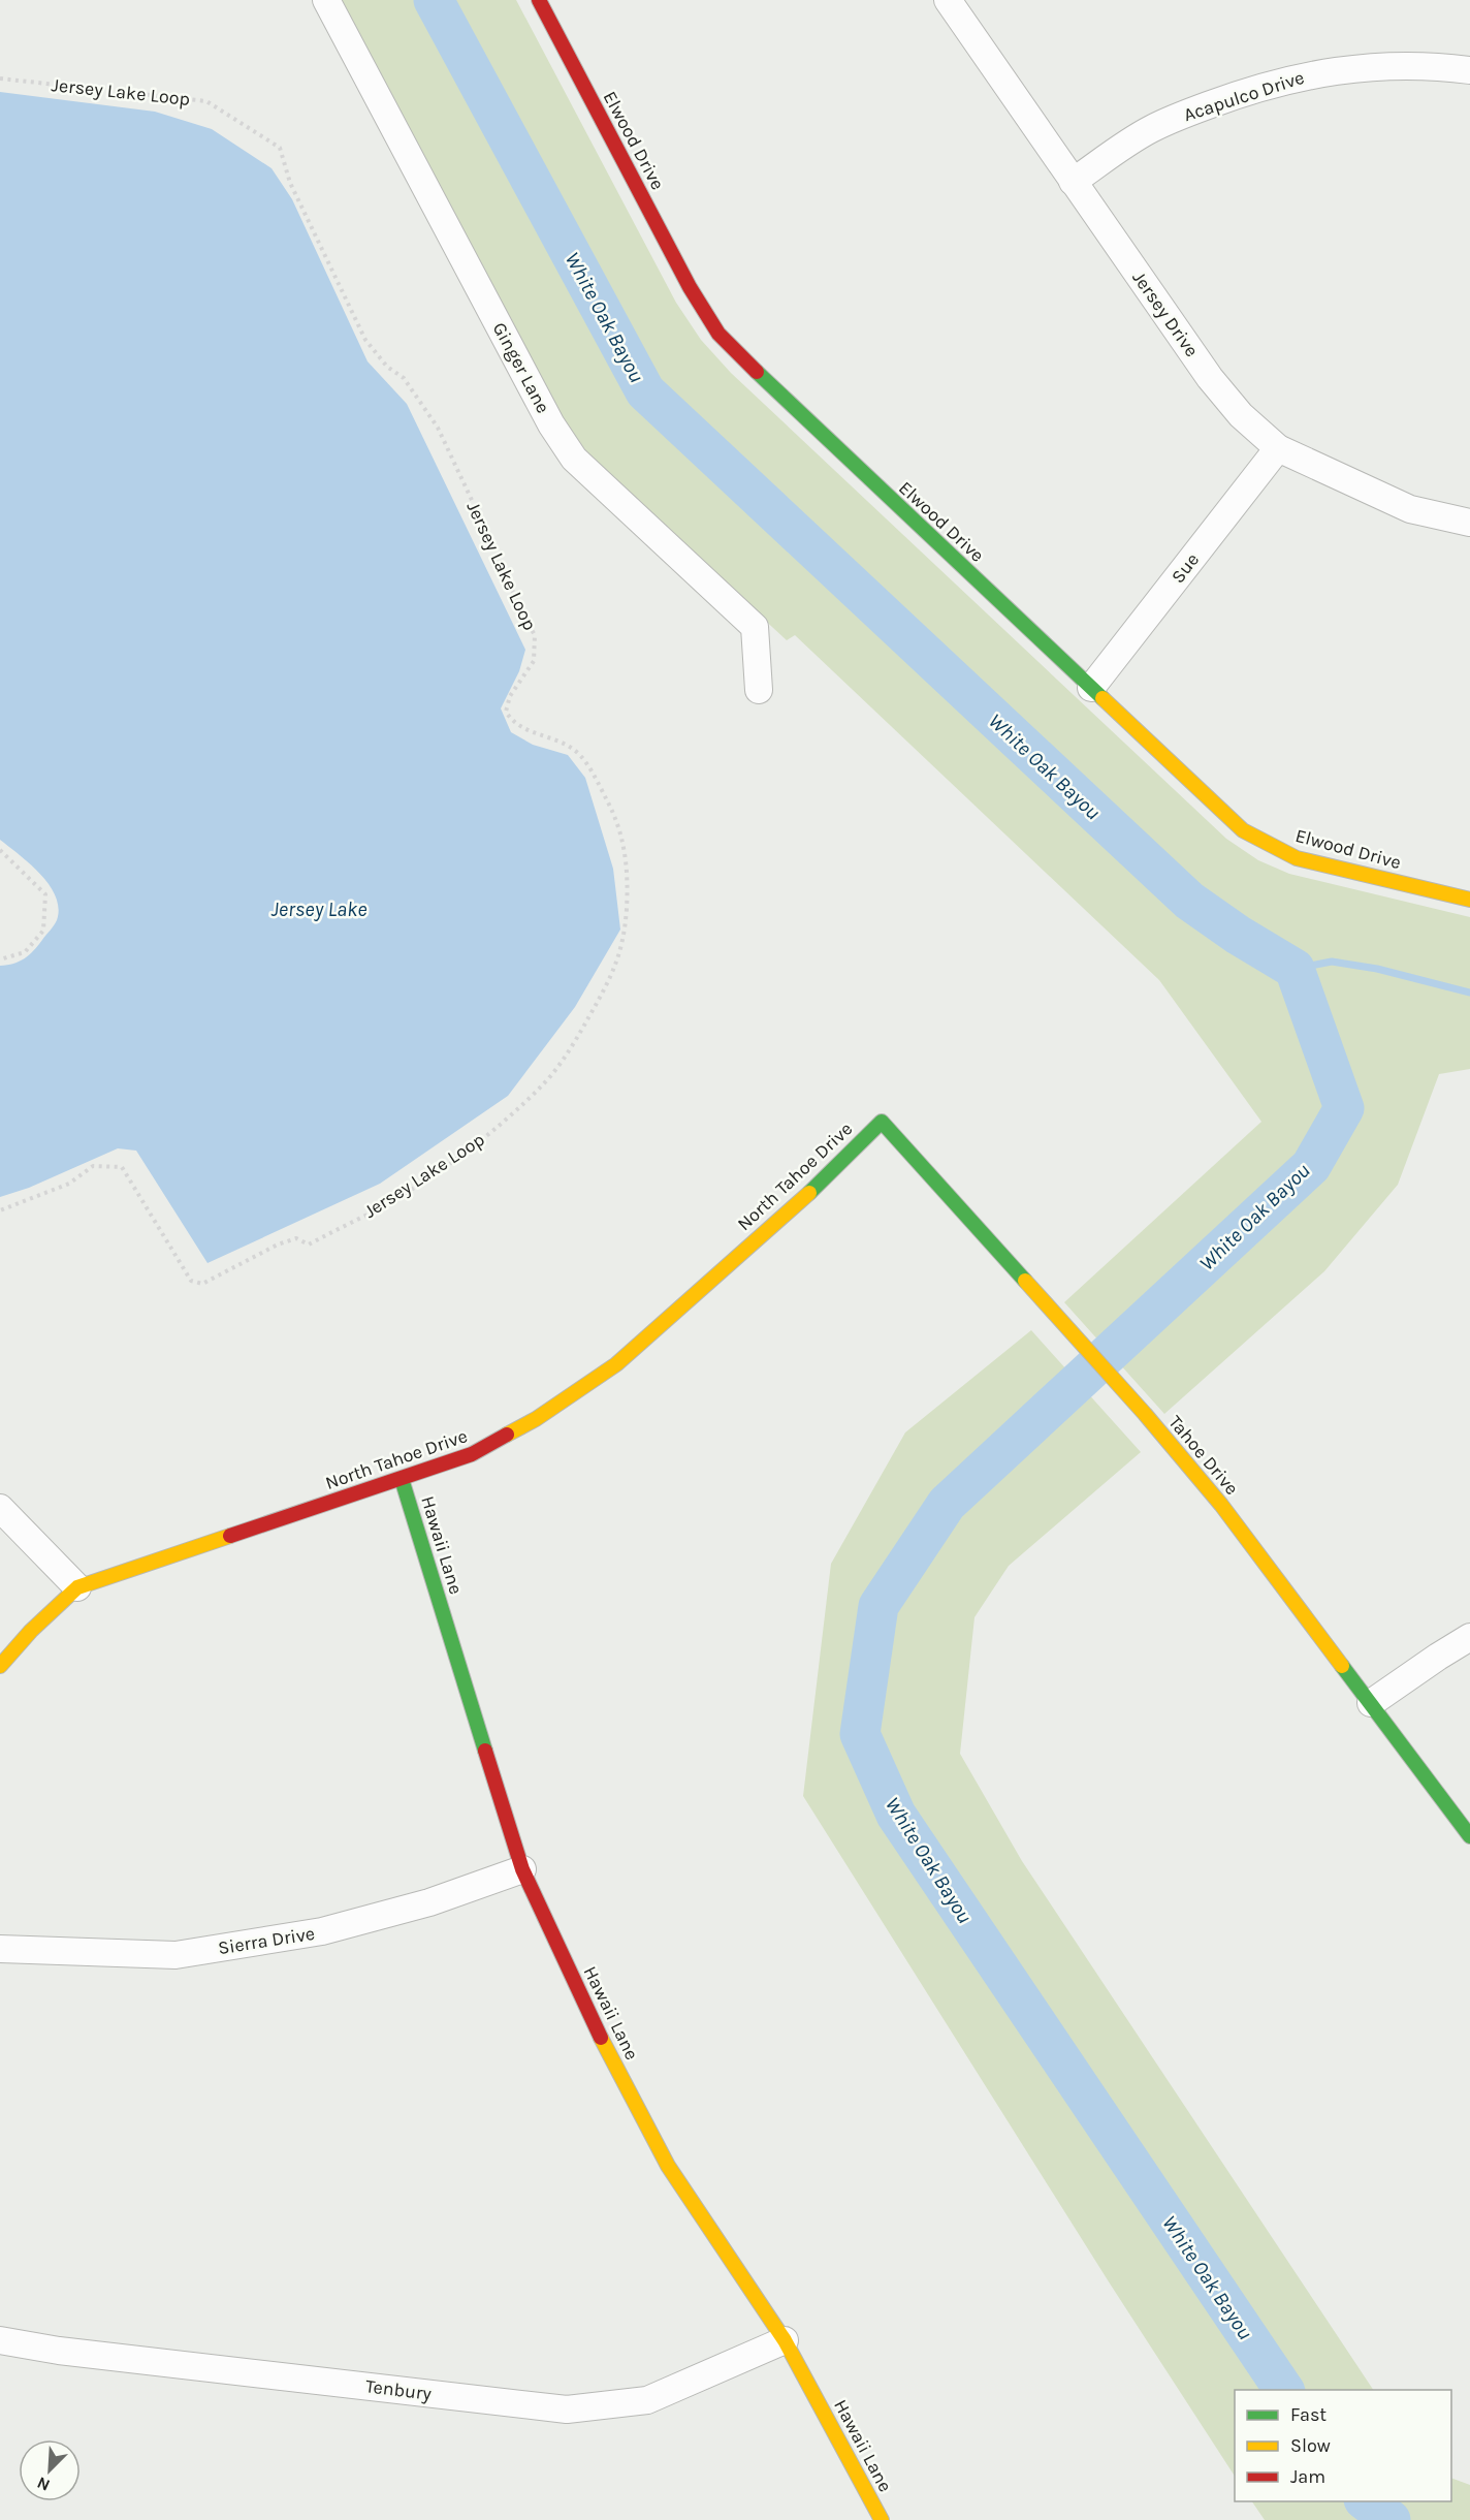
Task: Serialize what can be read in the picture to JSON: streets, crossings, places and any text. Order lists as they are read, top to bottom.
{
  "streets": {
    "street": [
      "Acapulco Drive",
      "Elwood Drive",
      "Jersey Drive",
      "Ginger Lane",
      "Sue",
      "North Tahoe Drive",
      "Tahoe Drive",
      "Hawaii Lane",
      "Sierra Drive",
      "Tenbury"
    ],
    "path": ["Jersey Lake Loop"]
  },
  "crossings": [
    ["Acapulco Drive", "Jersey Drive"],
    ["Elwood Drive", "Sue"],
    ["Jersey Drive", "Sue"],
    ["North Tahoe Drive", "Tahoe Drive"],
    ["North Tahoe Drive", "Hawaii Lane"],
    ["Hawaii Lane", "Sierra Drive"],
    ["Hawaii Lane", "Tenbury"]
  ],
  "water": ["White Oak Bayou", "Jersey Lake"],
  "legend": ["Fast", "Slow", "Jam"],
  "north": "bottom left"
}
